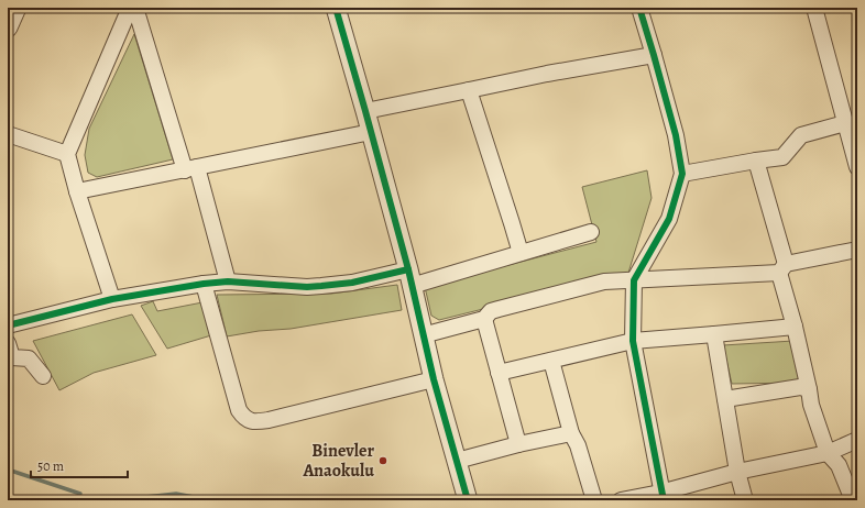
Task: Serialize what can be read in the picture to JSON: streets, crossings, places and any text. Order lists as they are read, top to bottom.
{
  "places": ["Binevler Anaokulu"],
  "scale_bar": "50 m"
}
